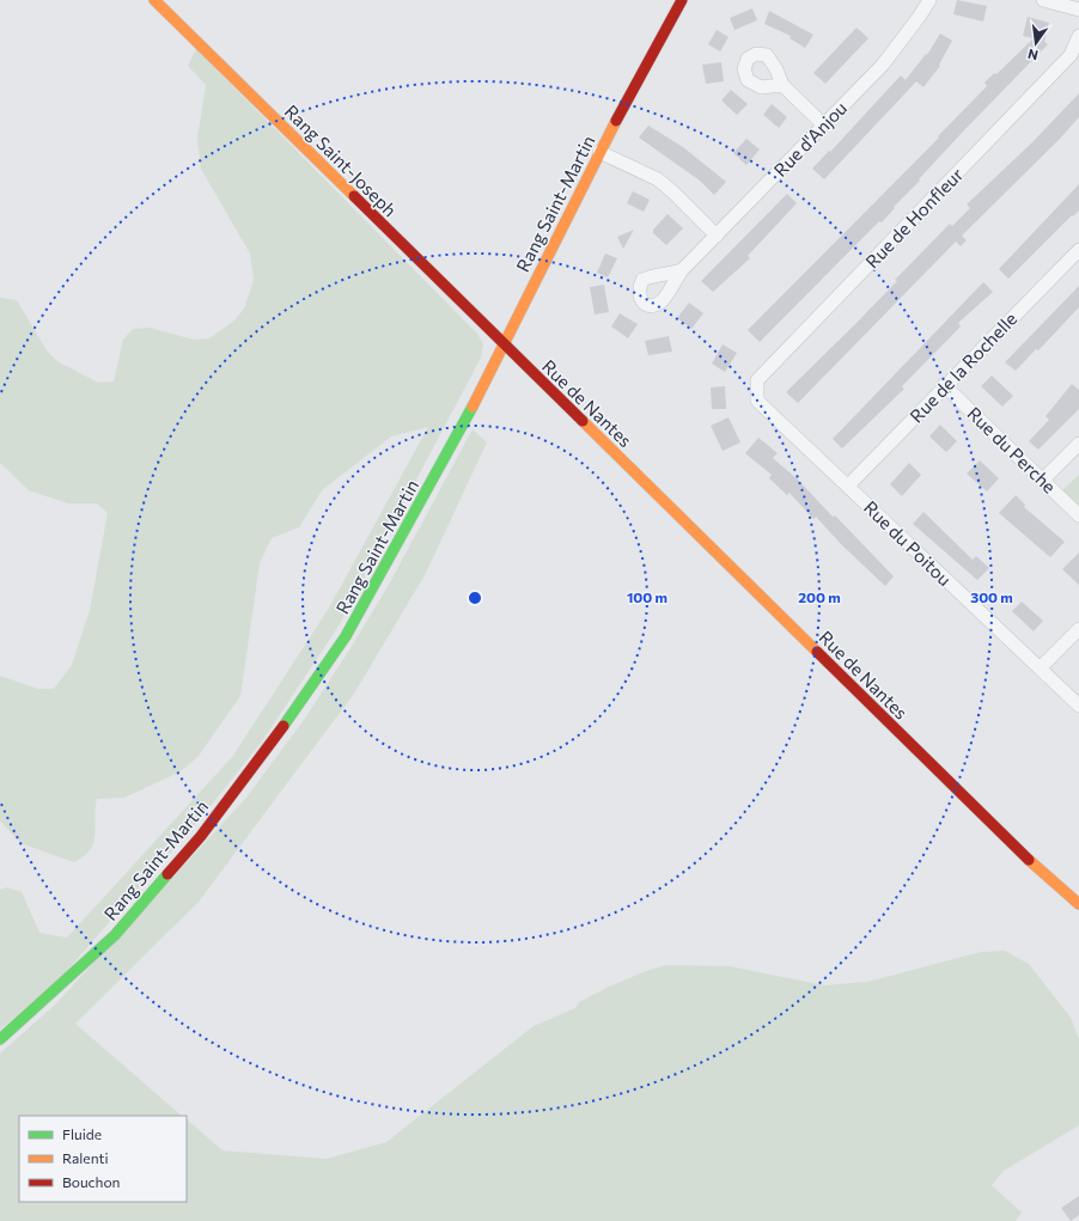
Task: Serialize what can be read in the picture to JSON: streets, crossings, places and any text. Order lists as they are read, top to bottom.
{
  "streets": {
    "street": [
      "Rue d'Anjou",
      "Rang Saint-Joseph",
      "Rang Saint-Martin",
      "Rue de Honfleur",
      "Rue de la Rochelle",
      "Rue de Nantes",
      "Rue du Perche",
      "Rue du Poitou"
    ]
  },
  "crossings": [
    ["Rang Saint-Joseph", "Rang Saint-Martin"],
    ["Rang Saint-Joseph", "Rue de Nantes"],
    ["Rang Saint-Martin", "Rue de Nantes"],
    ["Rue de Honfleur", "Rue du Poitou"],
    ["Rue de la Rochelle", "Rue du Perche"],
    ["Rue de la Rochelle", "Rue du Poitou"]
  ],
  "legend": ["Fluide", "Ralenti", "Bouchon"],
  "north": "bottom",
  "rings": ["100 m", "200 m", "300 m"]
}
